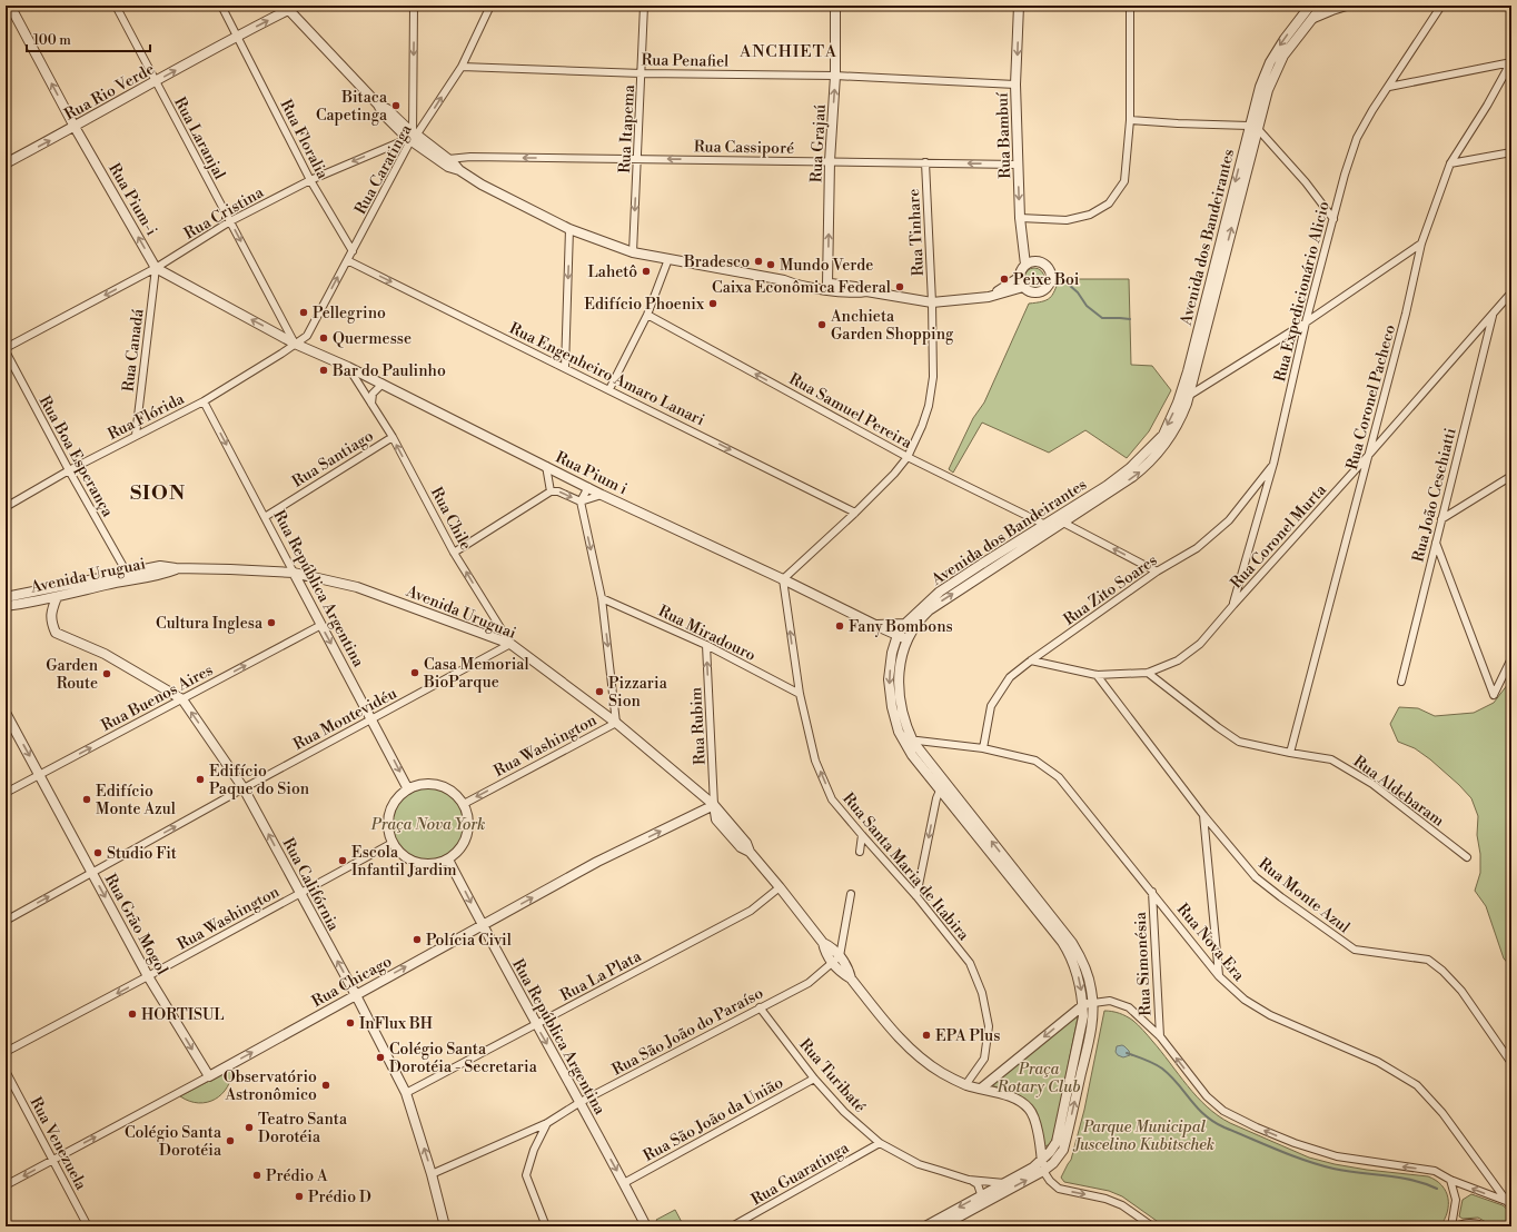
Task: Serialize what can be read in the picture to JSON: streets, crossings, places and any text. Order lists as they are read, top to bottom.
{
  "streets": {
    "street": [
      "Rua Penafiel",
      "Rua Rio Verde",
      "Rua Itapema",
      "Rua Bambuí",
      "Rua Laranjal",
      "Rua Floralia",
      "Rua Grajaú",
      "Rua Cassiporé",
      "Rua Caratinga",
      "Rua Pium-i",
      "Rua Cristina",
      "Rua Tinhare",
      "Avenida dos Bandeirantes",
      "Rua Expedicionário Alicio",
      "Rua Canadá",
      "Rua Engenheiro Amaro Lanari",
      "Rua Coronel Pacheco",
      "Rua Samuel Pereira",
      "Rua Flórida",
      "Rua Boa Esperança",
      "Rua Santiago",
      "Rua Pium i",
      "Rua João Ceschiatti",
      "Rua Chile",
      "Rua Coronel Murta",
      "Avenida Uruguai",
      "Rua República Argentina",
      "Rua Zito Soares",
      "Rua Miradouro",
      "Rua Buenos Aires",
      "Rua Montevidéu",
      "Rua Rubim",
      "Rua Washington",
      "Rua Aldebaram",
      "Rua Santa Maria de Itabira",
      "Rua Califórnia",
      "Rua Monte Azul",
      "Rua Grão Mogol",
      "Rua Nova Era",
      "Rua Simonésia",
      "Rua La Plata",
      "Rua Chicago",
      "Rua São João do Paraíso",
      "Rua Turibaté",
      "Rua São João da União",
      "Rua Venezuela",
      "Rua Guaratinga"
    ]
  },
  "crossings": [
    ["Rua Penafiel", "Rua Itapema"],
    ["Rua Penafiel", "Rua Bambuí"],
    ["Rua Penafiel", "Rua Grajaú"],
    ["Rua Penafiel", "Rua Caratinga"],
    ["Rua Rio Verde", "Rua Laranjal"],
    ["Rua Rio Verde", "Rua Floralia"],
    ["Rua Rio Verde", "Rua Pium-i"],
    ["Rua Itapema", "Rua Cassiporé"],
    ["Rua Bambuí", "Rua Cassiporé"],
    ["Rua Laranjal", "Rua Cristina"],
    ["Rua Floralia", "Rua Caratinga"],
    ["Rua Floralia", "Rua Cristina"],
    ["Rua Grajaú", "Rua Cassiporé"],
    ["Rua Cassiporé", "Rua Tinhare"],
    ["Rua Caratinga", "Rua Cristina"],
    ["Rua Caratinga", "Rua Engenheiro Amaro Lanari"],
    ["Rua Caratinga", "Rua Flórida"],
    ["Rua Caratinga", "Rua Pium i"],
    ["Rua Pium-i", "Rua Cristina"],
    ["Rua Pium-i", "Rua Canadá"],
    ["Rua Cristina", "Rua Canadá"],
    ["Rua Cristina", "Rua Boa Esperança"],
    ["Rua Tinhare", "Rua Engenheiro Amaro Lanari"],
    ["Rua Tinhare", "Rua Samuel Pereira"],
    ["Rua Tinhare", "Rua Pium i"],
    ["Rua Tinhare", "Rua Santa Maria de Itabira"],
    ["Avenida dos Bandeirantes", "Rua Samuel Pereira"],
    ["Avenida dos Bandeirantes", "Rua Nova Era"],
    ["Avenida dos Bandeirantes", "Rua Turibaté"],
    ["Rua Expedicionário Alicio", "Rua Coronel Murta"],
    ["Rua Expedicionário Alicio", "Rua Zito Soares"],
    ["Rua Canadá", "Rua Flórida"],
    ["Rua Coronel Pacheco", "Rua Coronel Murta"],
    ["Rua Coronel Pacheco", "Rua Aldebaram"],
    ["Rua Flórida", "Rua Boa Esperança"],
    ["Rua Flórida", "Rua Pium i"],
    ["Rua Flórida", "Rua República Argentina"],
    ["Rua Boa Esperança", "Avenida Uruguai"],
    ["Rua Santiago", "Rua Chile"],
    ["Rua Santiago", "Rua República Argentina"],
    ["Rua Pium i", "Rua Chile"],
    ["Rua Pium i", "Rua Santa Maria de Itabira"],
    ["Rua João Ceschiatti", "Rua Coronel Murta"],
    ["Rua Chile", "Avenida Uruguai"],
    ["Rua Chile", "Rua Montevidéu"],
    ["Rua Coronel Murta", "Rua Zito Soares"],
    ["Rua Coronel Murta", "Rua Aldebaram"],
    ["Rua Coronel Murta", "Rua Monte Azul"],
    ["Avenida Uruguai", "Rua República Argentina"],
    ["Avenida Uruguai", "Rua Montevidéu"],
    ["Avenida Uruguai", "Rua Rubim"],
    ["Avenida Uruguai", "Rua Washington"],
    ["Avenida Uruguai", "Rua Chicago"],
    ["Rua República Argentina", "Rua Buenos Aires"],
    ["Rua República Argentina", "Rua Montevidéu"],
    ["Rua República Argentina", "Rua Washington"],
    ["Rua República Argentina", "Rua La Plata"],
    ["Rua República Argentina", "Rua Chicago"],
    ["Rua República Argentina", "Rua São João do Paraíso"],
    ["Rua República Argentina", "Rua São João da União"],
    ["Rua Zito Soares", "Rua Nova Era"],
    ["Rua Miradouro", "Rua Rubim"],
    ["Rua Miradouro", "Rua Santa Maria de Itabira"],
    ["Rua Buenos Aires", "Rua Califórnia"],
    ["Rua Buenos Aires", "Rua Grão Mogol"],
    ["Rua Montevidéu", "Rua Califórnia"],
    ["Rua Montevidéu", "Rua Grão Mogol"],
    ["Rua Rubim", "Rua Chicago"],
    ["Rua Washington", "Rua Califórnia"],
    ["Rua Washington", "Rua Grão Mogol"],
    ["Rua Califórnia", "Rua La Plata"],
    ["Rua Califórnia", "Rua Chicago"],
    ["Rua Califórnia", "Rua São João do Paraíso"],
    ["Rua Grão Mogol", "Rua Chicago"],
    ["Rua Nova Era", "Rua Simonésia"],
    ["Rua Chicago", "Rua Venezuela"],
    ["Rua São João do Paraíso", "Rua Turibaté"],
    ["Rua Turibaté", "Rua São João da União"],
    ["Rua Turibaté", "Rua Guaratinga"]
  ],
  "one_way": [
    "Rua Rio Verde",
    "Rua Itapema",
    "Rua Bambuí",
    "Rua Grajaú",
    "Rua Cassiporé",
    "Rua Caratinga",
    "Rua Pium-i",
    "Rua Cristina",
    "Rua Engenheiro Amaro Lanari",
    "Rua Samuel Pereira",
    "Rua Chile",
    "Rua República Argentina",
    "Rua Buenos Aires",
    "Rua Montevidéu",
    "Rua Rubim",
    "Rua Washington",
    "Rua Santa Maria de Itabira",
    "Rua Califórnia",
    "Rua Grão Mogol",
    "Rua Chicago"
  ],
  "districts": ["ANCHIETA", "SION"],
  "parks": ["Praça Nova York", "Praça Rotary Club", "Parque Municipal Juscelino Kubitschek"],
  "places": [
    "Bitaca Capetinga",
    "Bradesco",
    "Mundo Verde",
    "Lahetô",
    "Peixe Boi",
    "Caixa Econômica Federal",
    "Edifício Phoenix",
    "Pellegrino",
    "Anchieta Garden Shopping",
    "Quermesse",
    "Bar do Paulinho",
    "Cultura Inglesa",
    "Fany Bombons",
    "Casa Memorial BioParque",
    "Garden Route",
    "Pizzaria Sion",
    "Edifício Paque do Sion",
    "Edifício Monte Azul",
    "Studio Fit",
    "Escola Infantil Jardim",
    "Polícia Civil",
    "HORTISUL",
    "InFlux BH",
    "EPA Plus",
    "Colégio Santa Dorotéia - Secretaria",
    "Observatório Astronômico",
    "Teatro Santa Dorotéia",
    "Colégio Santa Dorotéia",
    "Prédio A",
    "Prédio D"
  ],
  "scale_bar": "100 m"
}
